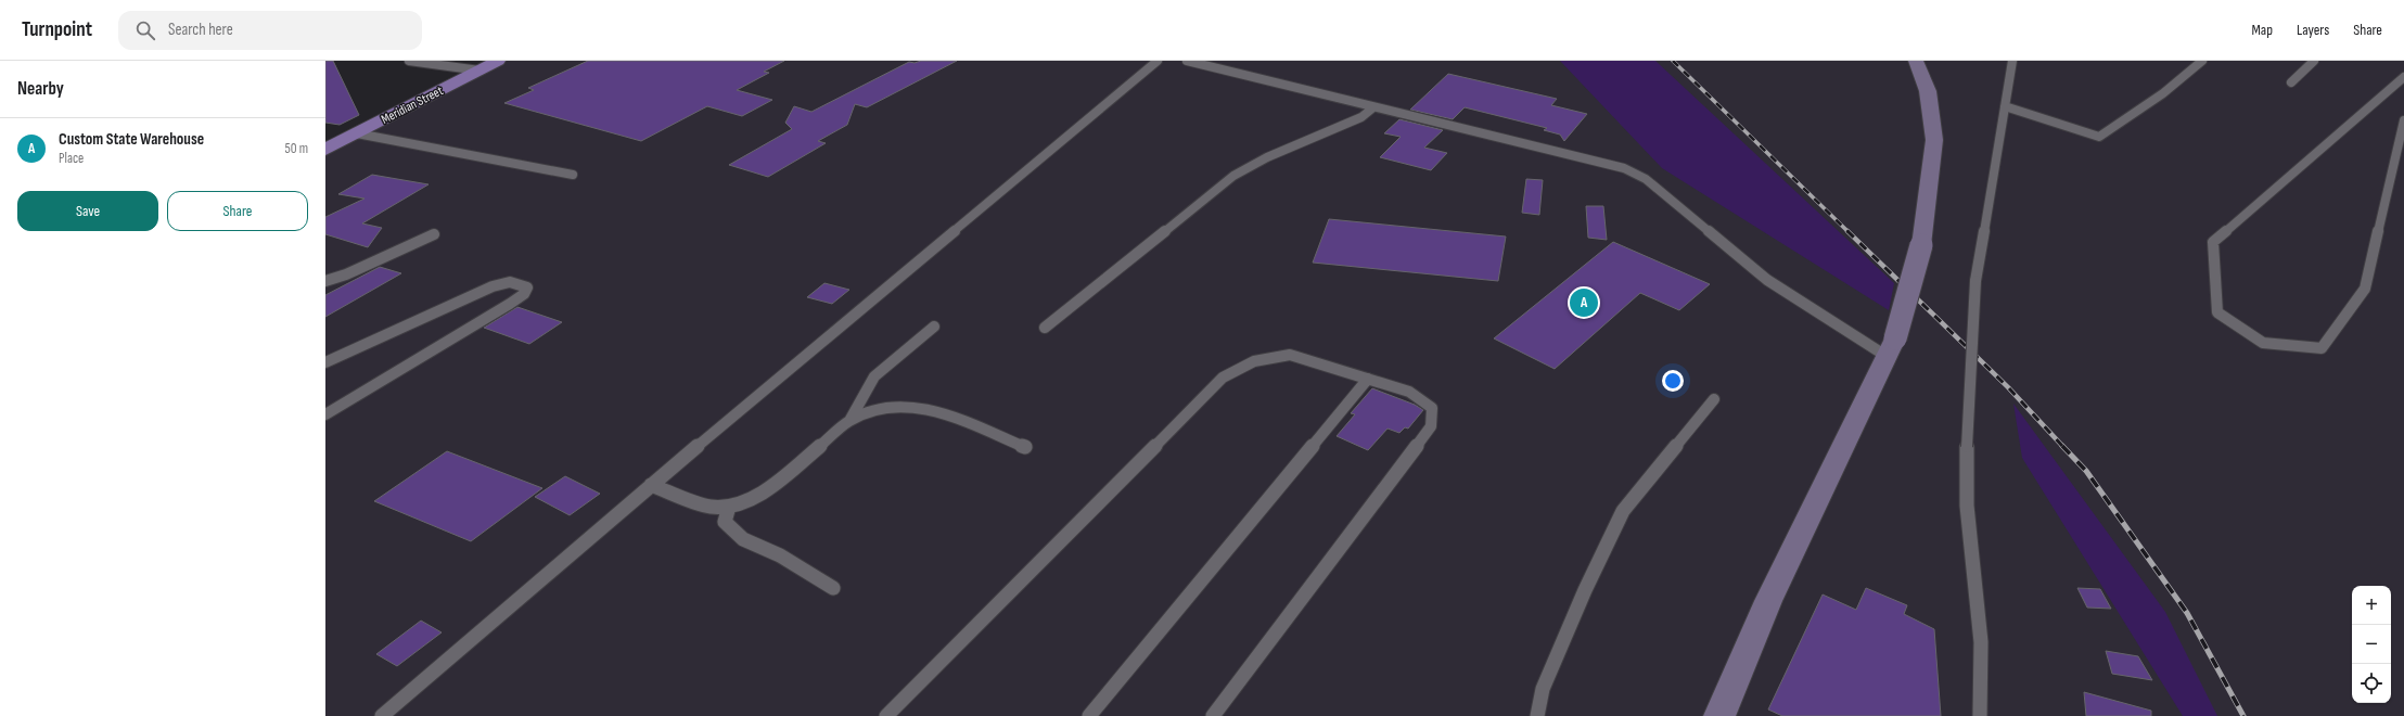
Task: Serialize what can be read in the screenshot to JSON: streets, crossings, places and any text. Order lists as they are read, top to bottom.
{
  "streets": {
    "main road": ["Meridian Street"]
  },
  "page": {
    "header": "Turnpoint",
    "search": "Search here",
    "nav": ["Map", "Layers", "Share"],
    "heading": "Nearby",
    "list": [
      {
        "mark": "A",
        "name": "Custom State Warehouse",
        "note": "Place",
        "value": "50 m"
      }
    ],
    "buttons": ["Save", "Share"],
    "pins": "A",
    "map_buttons": ["+", "−"]
  }
}
